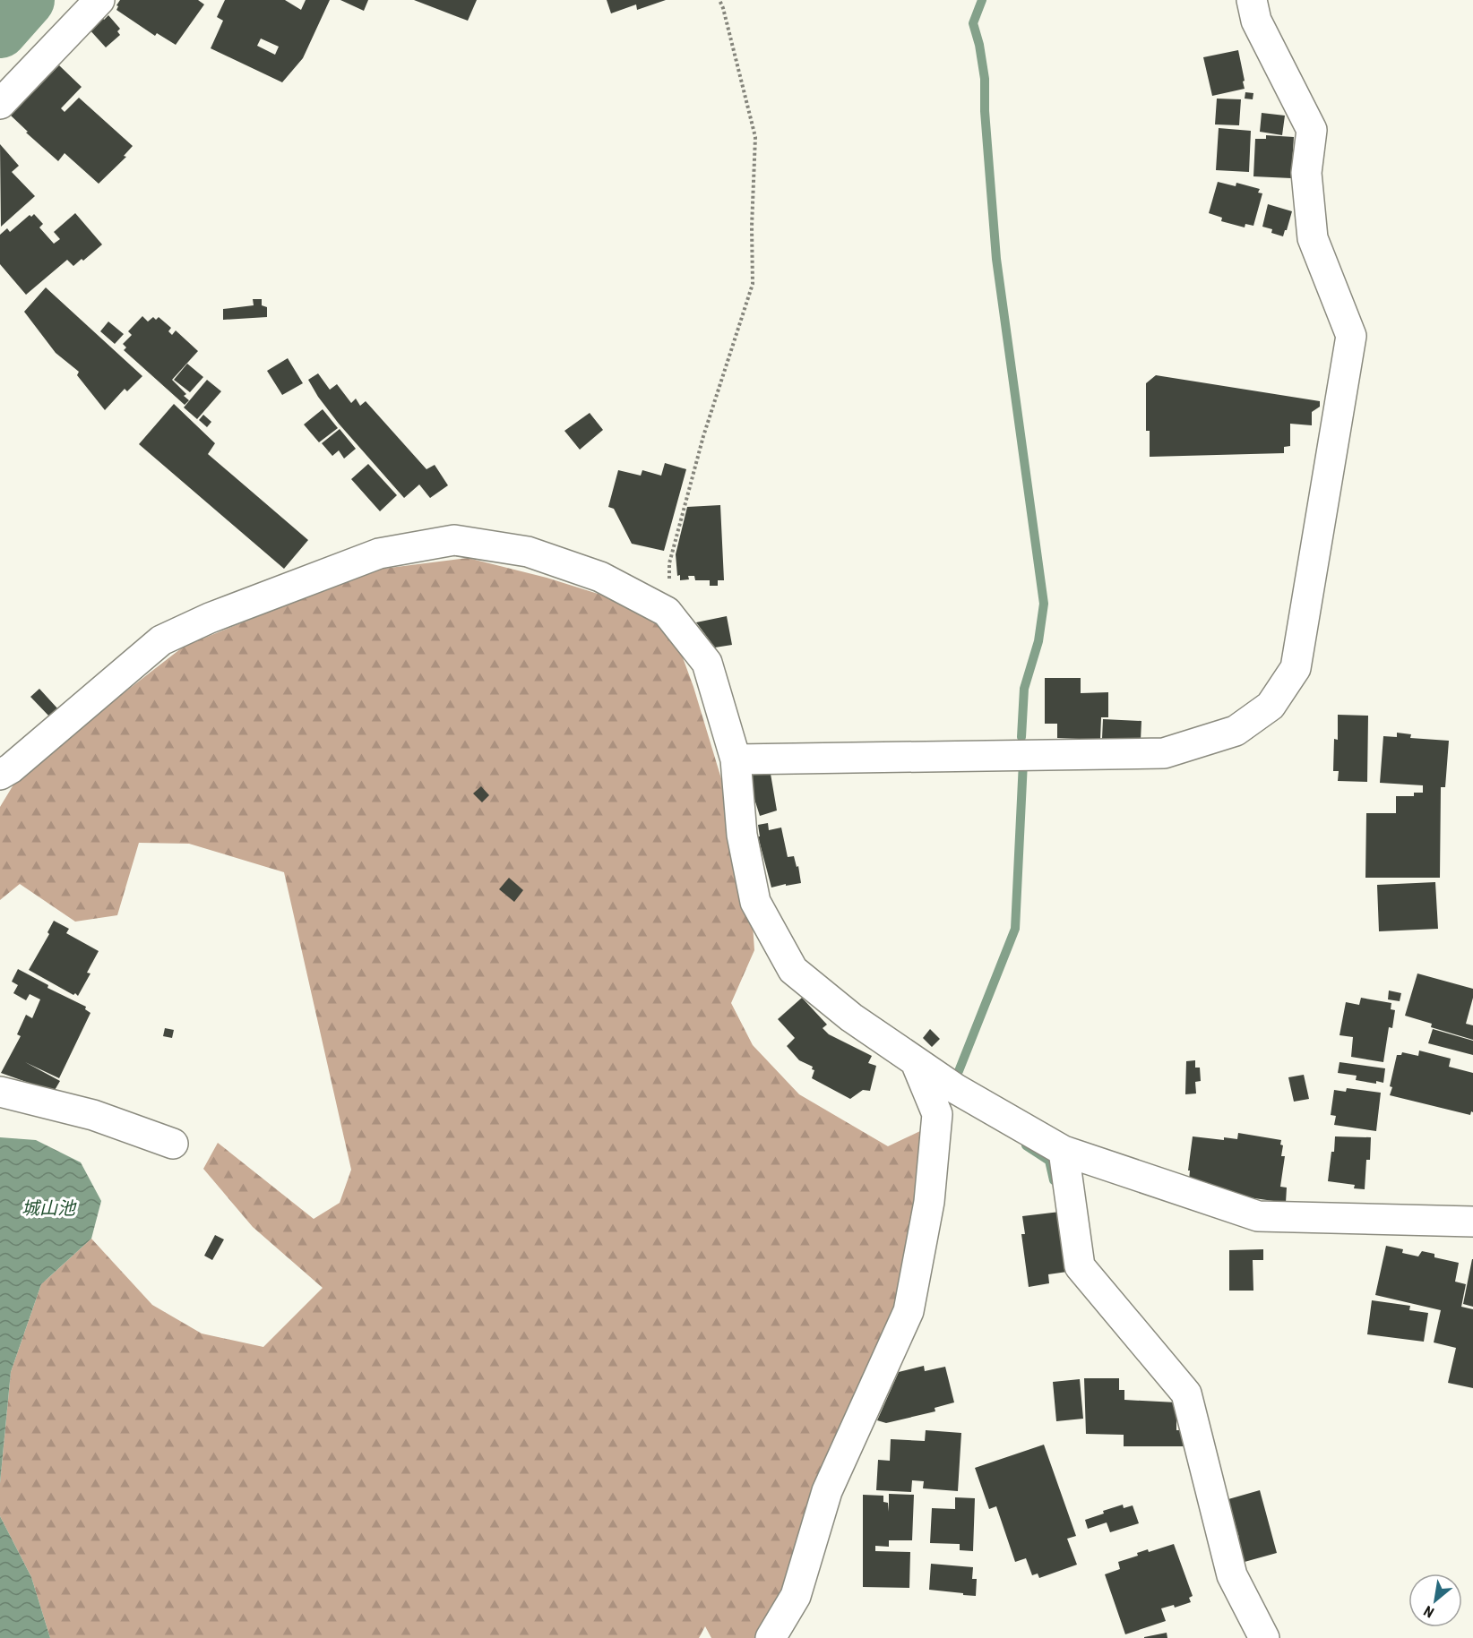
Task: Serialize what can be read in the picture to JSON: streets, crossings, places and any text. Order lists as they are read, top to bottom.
{
  "water": ["城山池"],
  "north": "bottom left"
}
